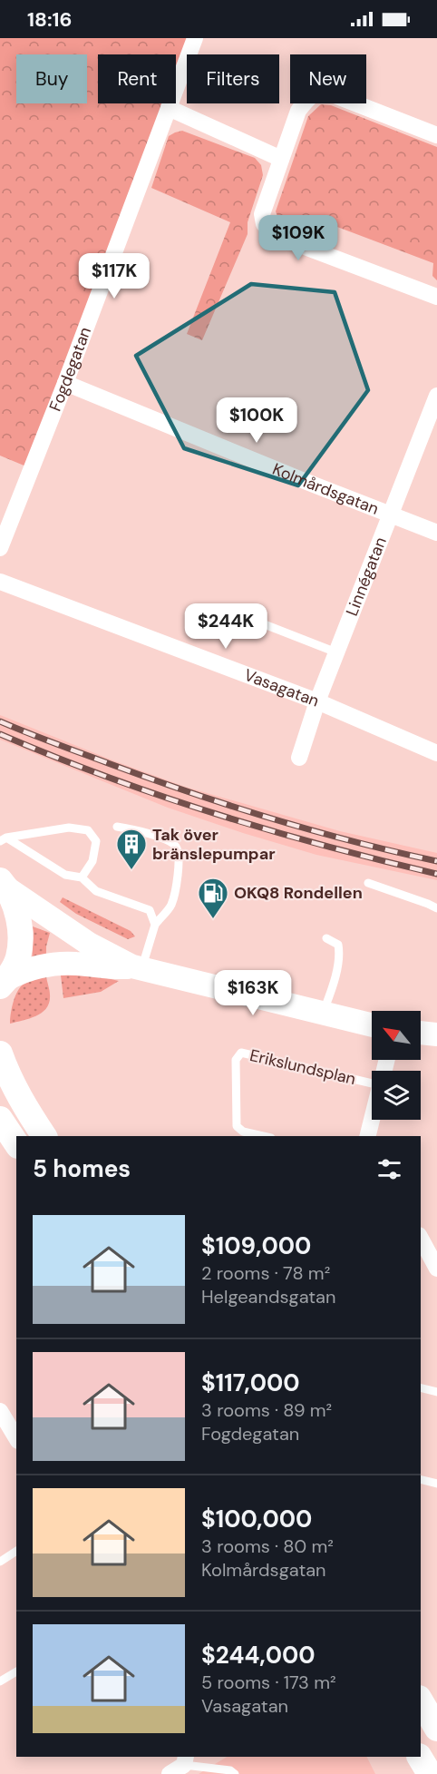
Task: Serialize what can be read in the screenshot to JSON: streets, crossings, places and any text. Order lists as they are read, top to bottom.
{
  "streets": {
    "street": [
      "Fogdegatan",
      "Kolmårdsgatan",
      "Linnégatan",
      "Vasagatan"
    ],
    "lane": ["Erikslundsplan"]
  },
  "crossings": [
    ["Fogdegatan", "Kolmårdsgatan"],
    ["Kolmårdsgatan", "Linnégatan"],
    ["Linnégatan", "Vasagatan"]
  ],
  "places": {
    "building": ["Tak över bränslepumpar"],
    "fuel station": ["OKQ8 Rondellen"]
  },
  "north": "top left",
  "page": {
    "status": "18:16",
    "chip": [
      "Buy",
      "Rent",
      "Filters",
      "New"
    ],
    "price": [
      "$109K",
      "$117K",
      "$100K",
      "$244K",
      "$163K"
    ],
    "heading": "5 homes",
    "list": [
      {
        "name": "$109,000",
        "note": "2 rooms · 78 m² · Helgeandsgatan"
      },
      {
        "name": "$117,000",
        "note": "3 rooms · 89 m² · Fogdegatan"
      },
      {
        "name": "$100,000",
        "note": "3 rooms · 80 m² · Kolmårdsgatan"
      },
      {
        "name": "$244,000",
        "note": "5 rooms · 173 m² · Vasagatan"
      }
    ]
  }
}
